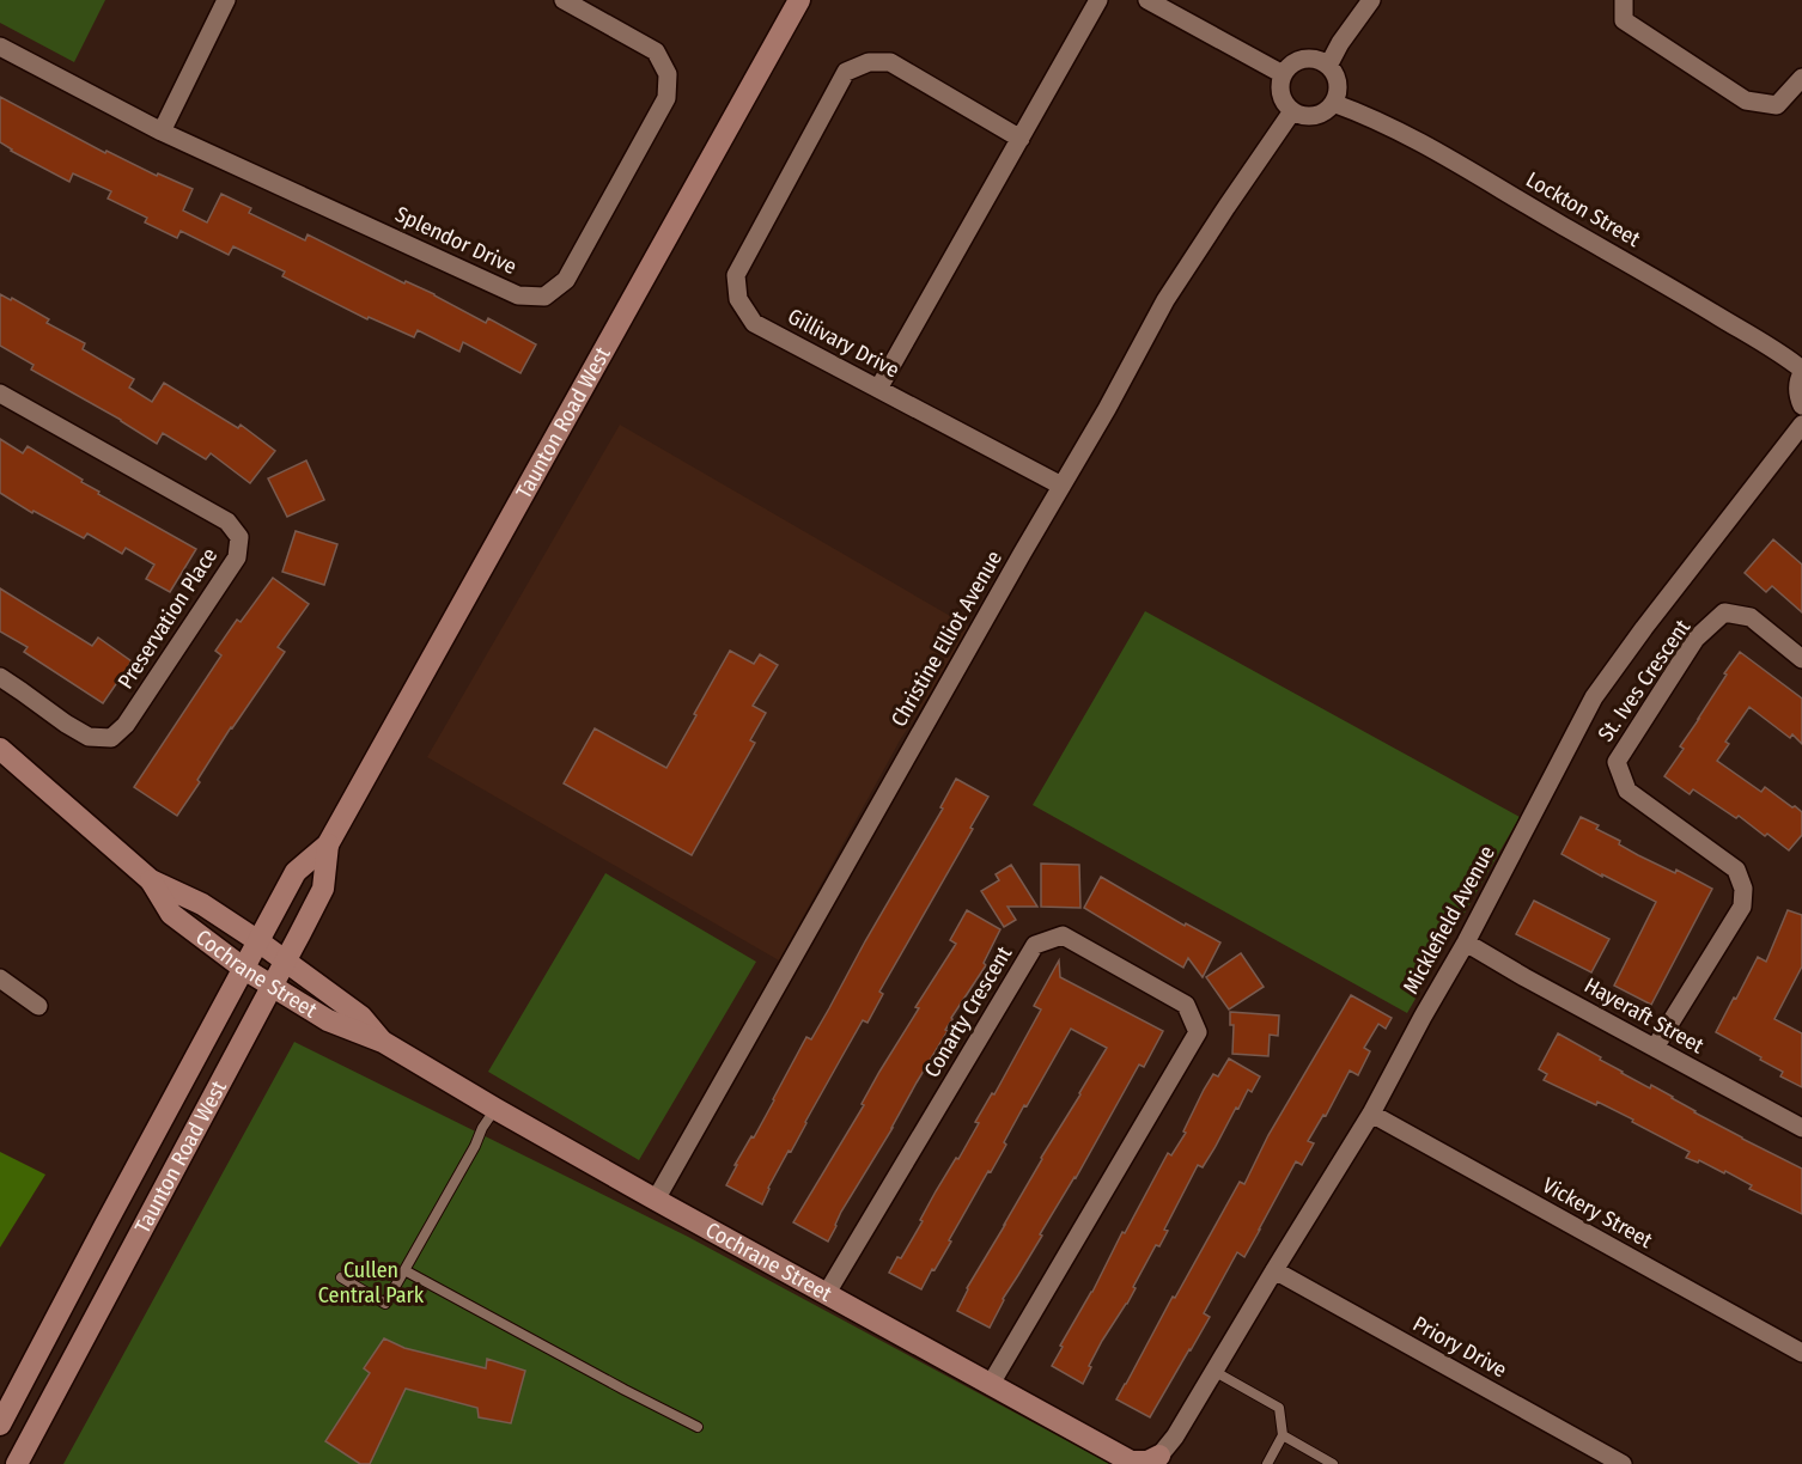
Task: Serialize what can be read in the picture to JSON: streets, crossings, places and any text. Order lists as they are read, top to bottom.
{
  "streets": {
    "main road": ["Taunton Road West", "Cochrane Street"],
    "street": [
      "Lockton Street",
      "Splendor Drive",
      "Gillivary Drive",
      "Preservation Place",
      "Christine Elliot Avenue",
      "St. Ives Crescent",
      "Micklefield Avenue",
      "Conarty Crescent",
      "Hayeraft Street",
      "Vickery Street",
      "Priory Drive"
    ]
  },
  "crossings": [
    ["Lockton Street", "Christine Elliot Avenue"],
    ["Gillivary Drive", "Christine Elliot Avenue"],
    ["Taunton Road West", "Cochrane Street"],
    ["Christine Elliot Avenue", "Cochrane Street"],
    ["St. Ives Crescent", "Hayeraft Street"],
    ["Micklefield Avenue", "Cochrane Street"],
    ["Micklefield Avenue", "Hayeraft Street"],
    ["Micklefield Avenue", "Vickery Street"],
    ["Micklefield Avenue", "Priory Drive"],
    ["Cochrane Street", "Conarty Crescent"]
  ],
  "parks": ["Cullen Central Park"]
}
